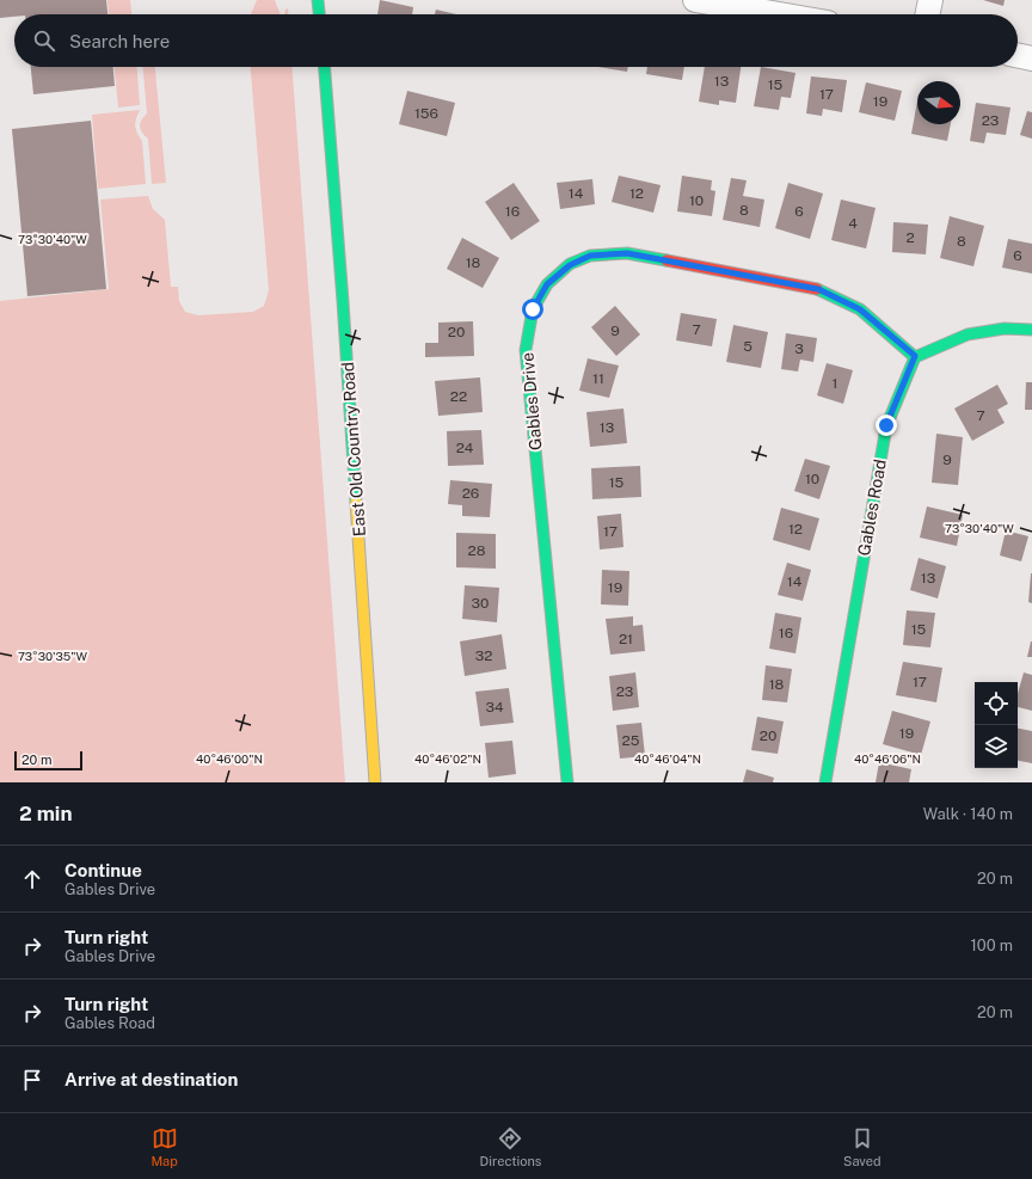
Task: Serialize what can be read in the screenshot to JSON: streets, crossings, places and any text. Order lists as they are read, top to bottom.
{
  "streets": {
    "street": ["Gables Drive", "East Old Country Road", "Gables Road"]
  },
  "crossings": [
    ["Gables Drive", "Gables Road"]
  ],
  "house_numbers": [
    "13",
    "15",
    "17",
    "19",
    "156",
    "23",
    "14",
    "12",
    "10",
    "8",
    "16",
    "6",
    "4",
    "2",
    "8",
    "6",
    "18",
    "7",
    "9",
    "20",
    "5",
    "3",
    "11",
    "1",
    "22",
    "7",
    "13",
    "24",
    "9",
    "10",
    "15",
    "26",
    "12",
    "17",
    "28",
    "13",
    "14",
    "19",
    "30",
    "15",
    "16",
    "21",
    "32",
    "17",
    "18",
    "23",
    "34",
    "19",
    "20",
    "25"
  ],
  "scale_bar": "20 m",
  "north": "right",
  "page": {
    "search": "Search here",
    "scale": "20 m",
    "heading": ["2 min", "Walk · 140 m"],
    "list": [
      ["Continue", "Gables Drive", "20 m"],
      ["Turn right", "Gables Drive", "100 m"],
      ["Turn right", "Gables Road", "20 m"],
      "Arrive at destination"
    ],
    "nav": ["Map", "Directions", "Saved"]
  },
  "coordinates": [
    "73°30'40\"W",
    "73°30'35\"W",
    "40°46'00\"N",
    "40°46'02\"N",
    "40°46'04\"N",
    "40°46'06\"N"
  ]
}
